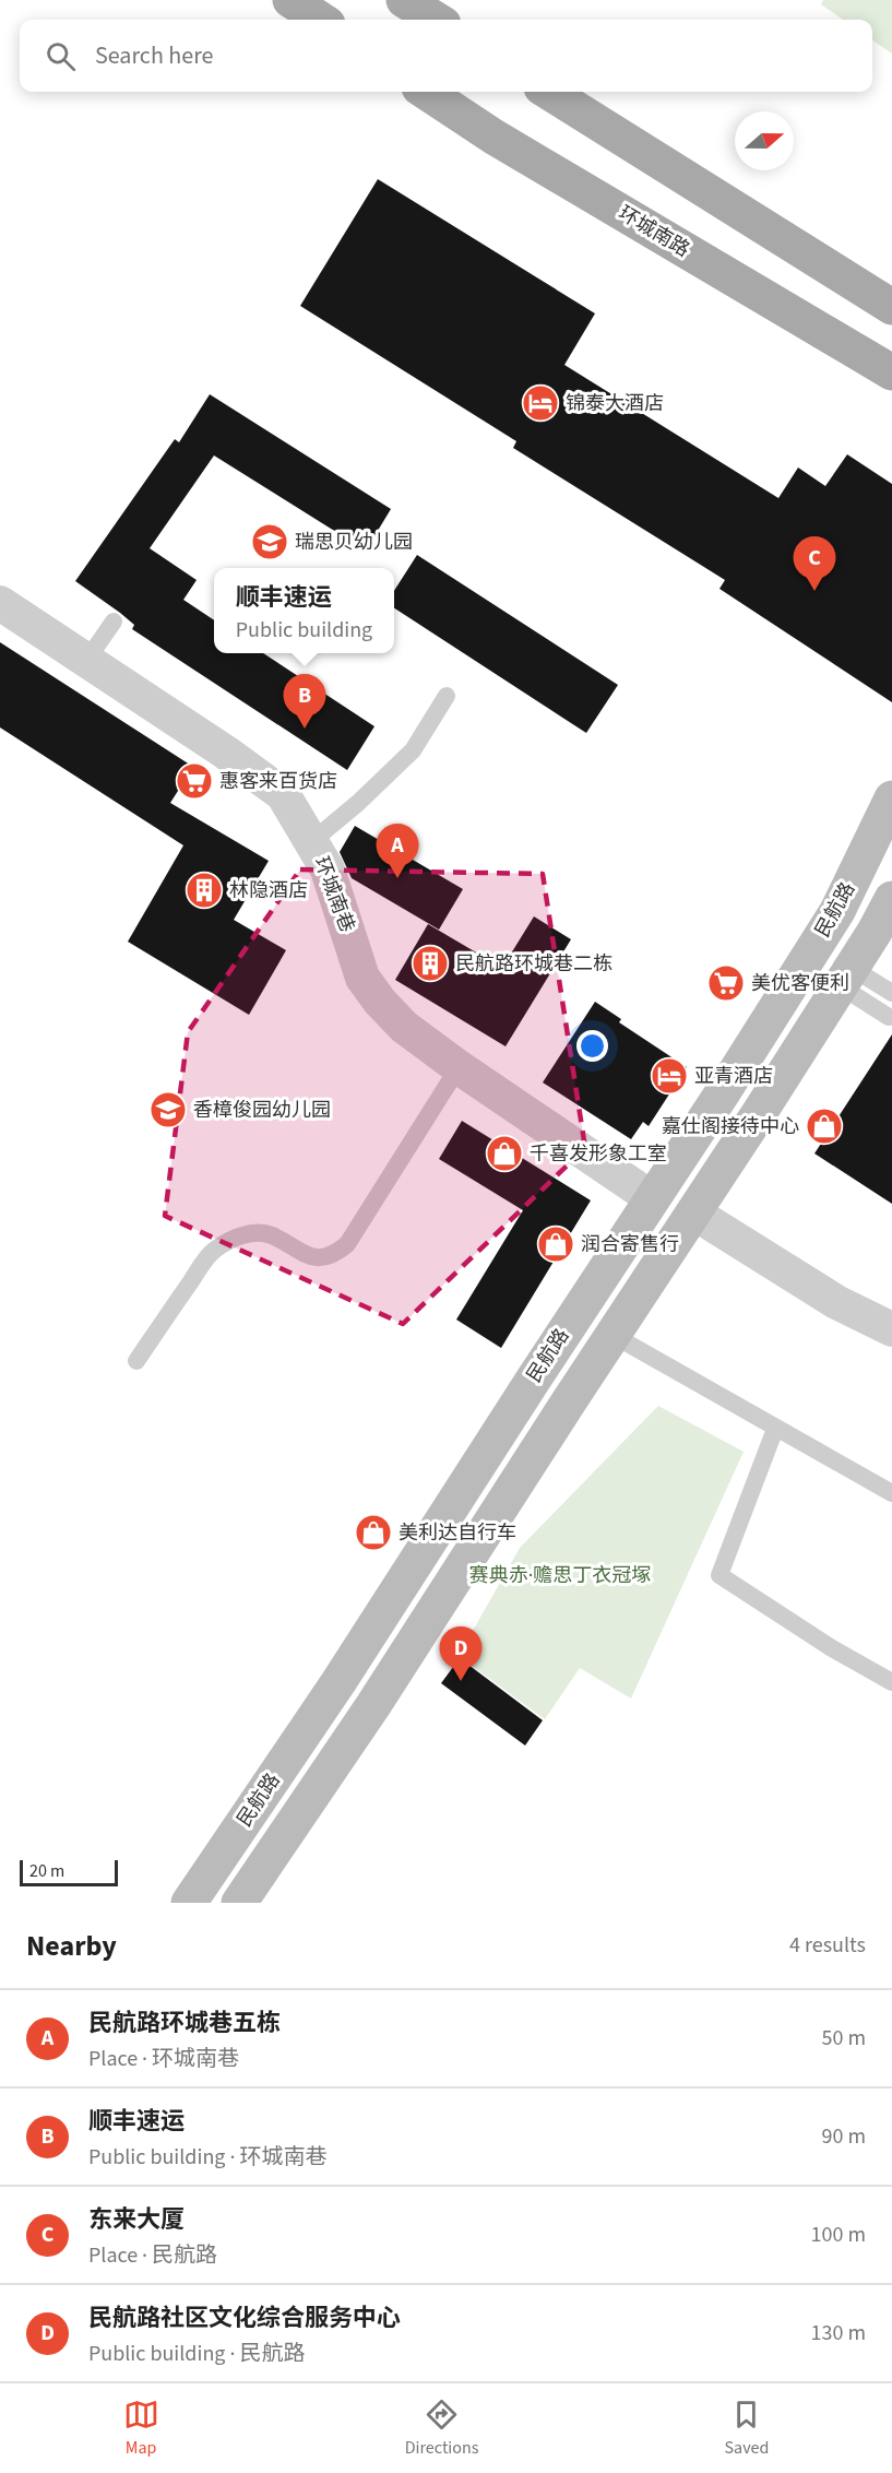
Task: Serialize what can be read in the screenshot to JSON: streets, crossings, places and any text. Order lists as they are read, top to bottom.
{
  "streets": {
    "main road": ["环城南路", "民航路"],
    "street": ["环城南巷"]
  },
  "crossings": [
    ["环城南巷", "民航路"]
  ],
  "parks": ["赛典赤·赡思丁衣冠塚"],
  "places": {
    "hotel": ["锦泰大酒店", "亚青酒店"],
    "school or university": ["瑞思贝幼儿园", "香樟俊园幼儿园"],
    "supermarket": ["惠客来百货店", "美优客便利"],
    "building": ["林隐酒店", "民航路环城巷二栋"],
    "shop": [
      "嘉仕阁接待中心",
      "千喜发形象工室",
      "润合寄售行",
      "美利达自行车"
    ]
  },
  "scale_bar": "20 m",
  "north": "right",
  "page": {
    "search": "Search here",
    "pins": [
      "C",
      "B",
      "A",
      "D"
    ],
    "popup": ["顺丰速运", "Public building"],
    "scale": "20 m",
    "heading": ["Nearby", "4 results"],
    "list": [
      {
        "mark": "A",
        "name": "民航路环城巷五栋",
        "note": "Place · 环城南巷",
        "value": "50 m"
      },
      {
        "mark": "B",
        "name": "顺丰速运",
        "note": "Public building · 环城南巷",
        "value": "90 m"
      },
      {
        "mark": "C",
        "name": "东来大厦",
        "note": "Place · 民航路",
        "value": "100 m"
      },
      {
        "mark": "D",
        "name": "民航路社区文化综合服务中心",
        "note": "Public building · 民航路",
        "value": "130 m"
      }
    ],
    "nav": ["Map", "Directions", "Saved"]
  }
}
